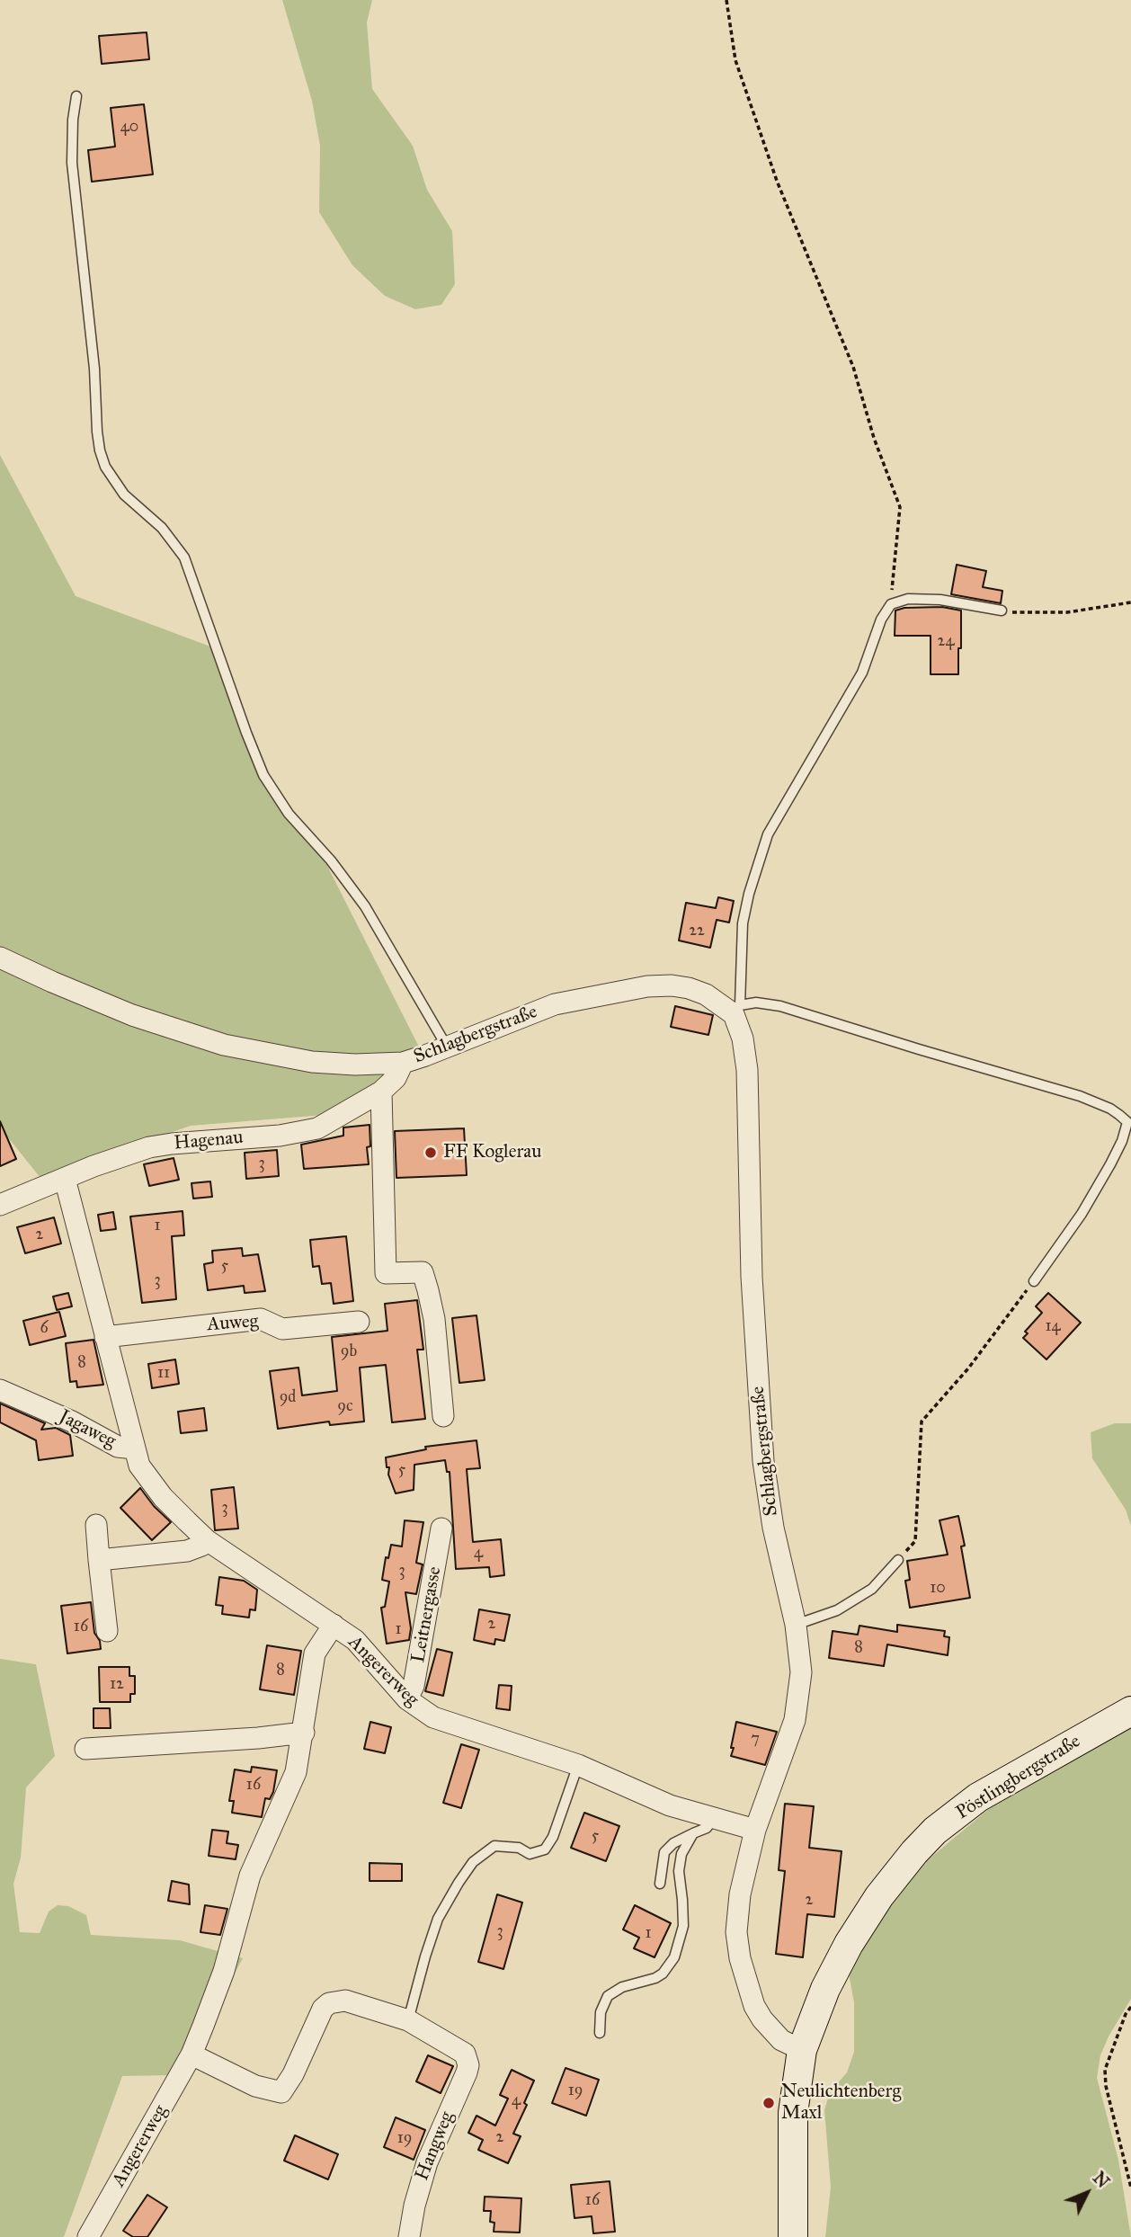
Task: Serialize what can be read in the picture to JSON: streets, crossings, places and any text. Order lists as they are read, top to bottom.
{
  "streets": {
    "main road": ["Pöstlingbergstraße"],
    "street": [
      "Schlagbergstraße",
      "Hagenau",
      "Auweg",
      "Jagaweg",
      "Leitnergasse",
      "Angererweg",
      "Hangweg"
    ]
  },
  "crossings": [
    ["Schlagbergstraße", "Hagenau"],
    ["Schlagbergstraße", "Angererweg"],
    ["Schlagbergstraße", "Pöstlingbergstraße"],
    ["Jagaweg", "Angererweg"],
    ["Leitnergasse", "Angererweg"]
  ],
  "places": ["FF Koglerau", "Neulichtenberg Maxl"],
  "house_numbers": [
    "40",
    "24",
    "22",
    "3",
    "1",
    "2",
    "5",
    "3",
    "14",
    "6",
    "9b",
    "8",
    "11",
    "9d",
    "9c",
    "5",
    "3",
    "4",
    "3",
    "10",
    "2",
    "16",
    "1",
    "8",
    "8",
    "12",
    "7",
    "16",
    "5",
    "2",
    "3",
    "1",
    "19",
    "4",
    "2",
    "19",
    "16"
  ],
  "north": "top right"
}
